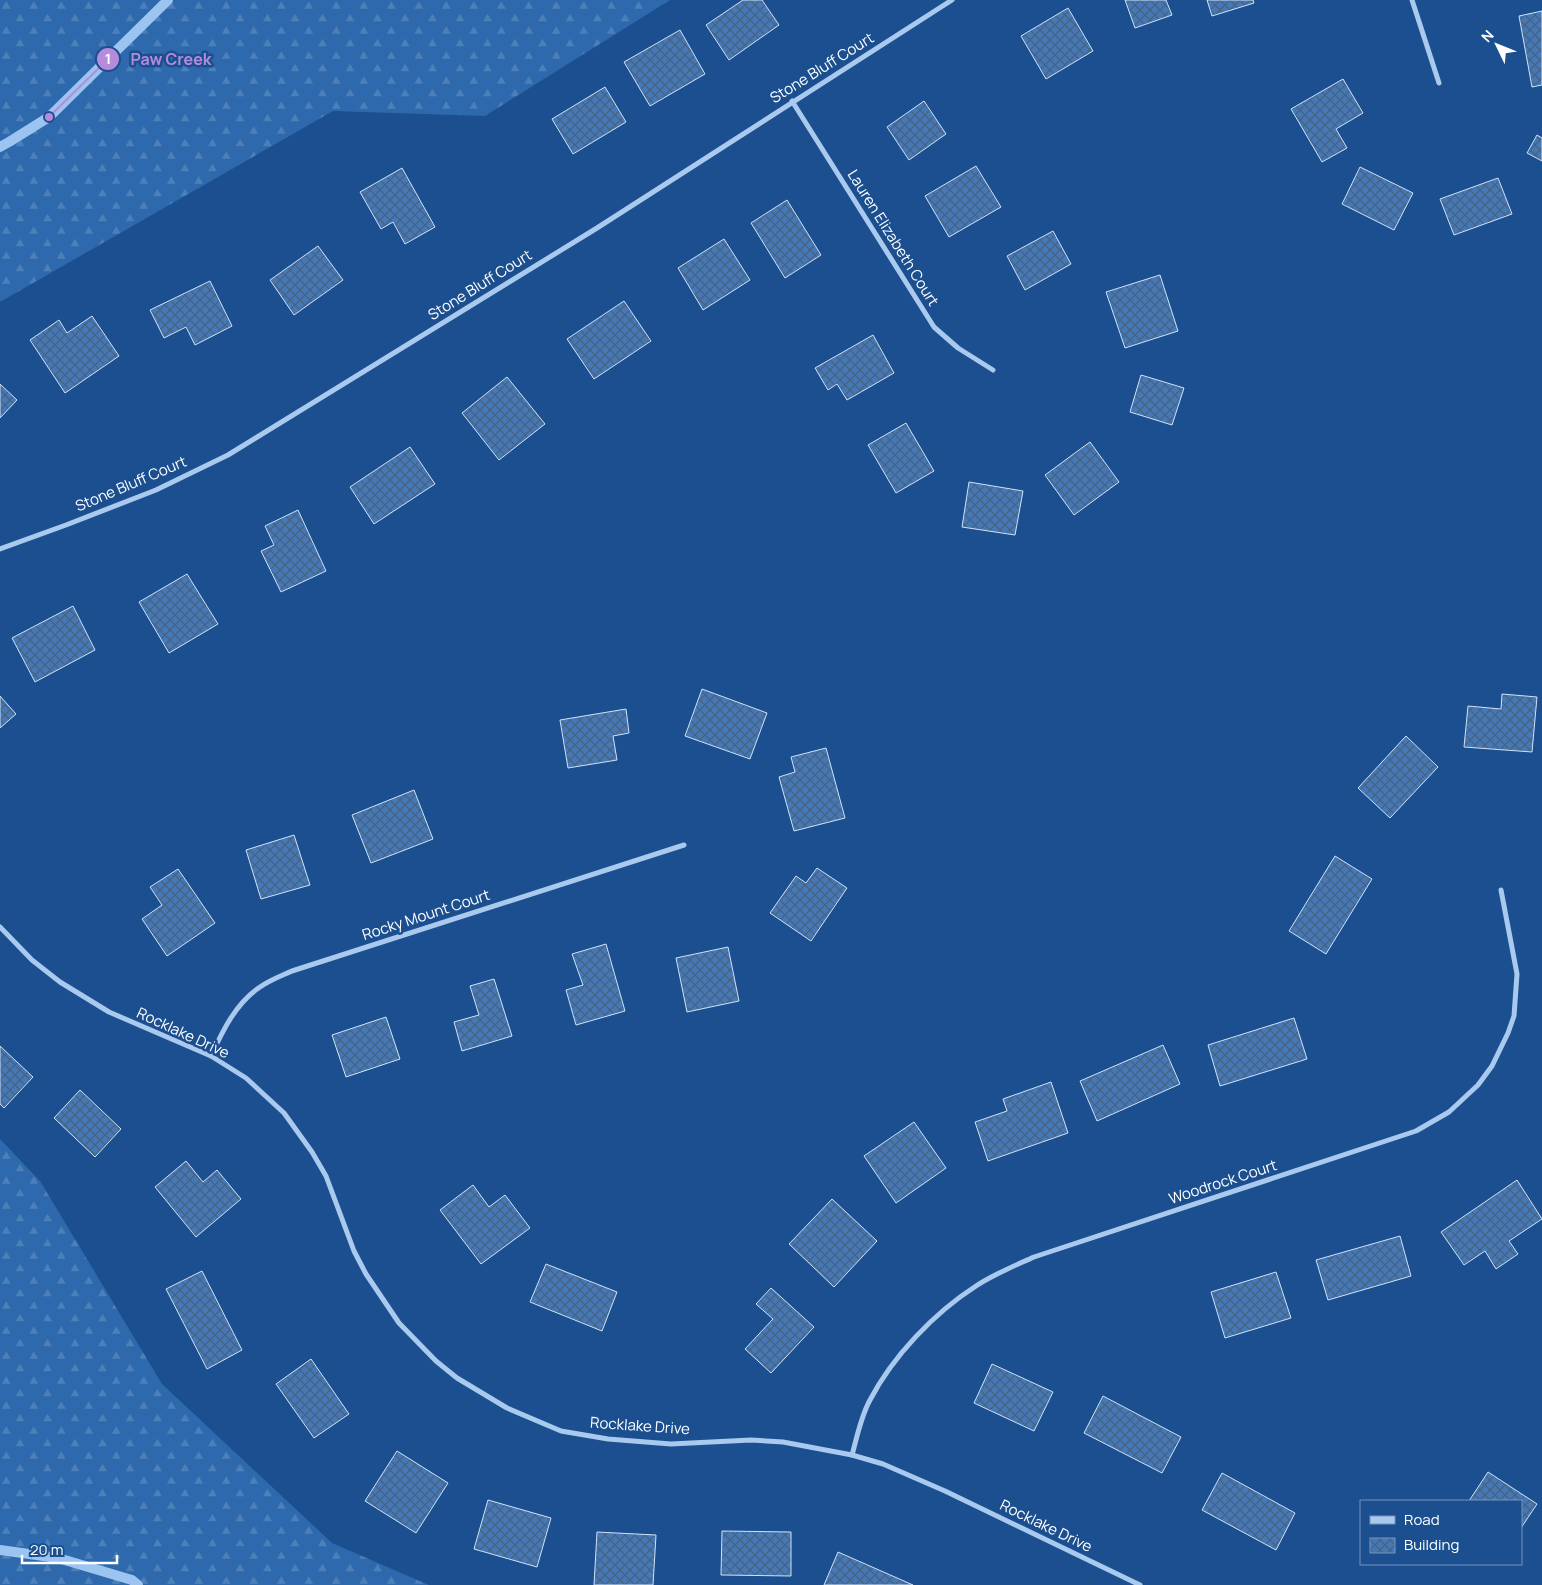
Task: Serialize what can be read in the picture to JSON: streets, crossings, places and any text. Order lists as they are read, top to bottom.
{
  "streets": {
    "street": [
      "Stone Bluff Court",
      "Lauren Elizabeth Court",
      "Rocky Mount Court",
      "Rocklake Drive",
      "Woodrock Court"
    ]
  },
  "crossings": [
    ["Stone Bluff Court", "Lauren Elizabeth Court"],
    ["Rocky Mount Court", "Rocklake Drive"],
    ["Rocklake Drive", "Woodrock Court"]
  ],
  "places": ["Paw Creek"],
  "legend": ["Road", "Building"],
  "scale_bar": "20 m",
  "north": "top left"
}
